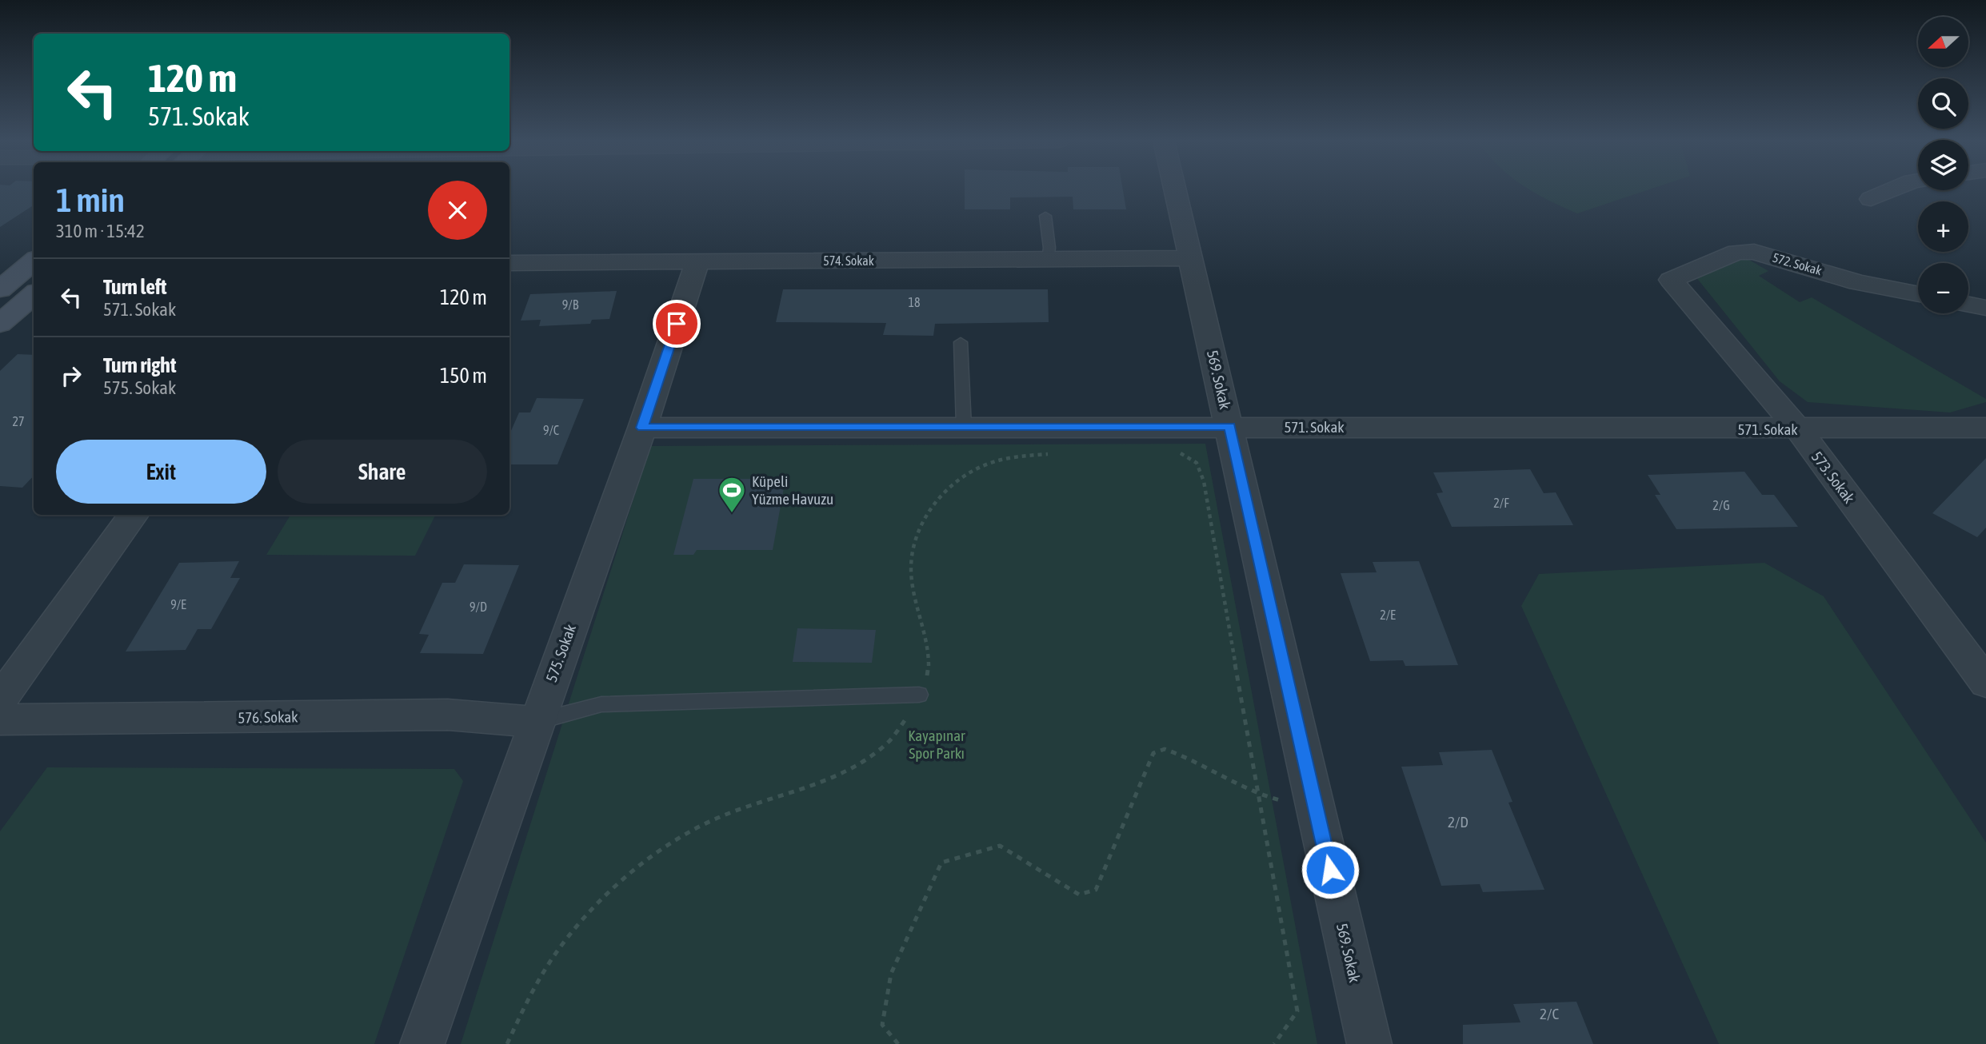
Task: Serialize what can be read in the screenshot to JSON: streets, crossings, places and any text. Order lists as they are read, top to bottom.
{
  "streets": {
    "street": [
      "574. Sokak",
      "572. Sokak",
      "569. Sokak",
      "571. Sokak",
      "573. Sokak",
      "575. Sokak",
      "576. Sokak"
    ]
  },
  "crossings": [
    ["574. Sokak", "569. Sokak"],
    ["574. Sokak", "575. Sokak"],
    ["572. Sokak", "573. Sokak"],
    ["569. Sokak", "571. Sokak"],
    ["571. Sokak", "573. Sokak"],
    ["571. Sokak", "575. Sokak"],
    ["575. Sokak", "576. Sokak"]
  ],
  "parks": ["Kayapınar Spor Parkı"],
  "places": {
    "sports": ["Küpeli Yüzme Havuzu"]
  },
  "house_numbers": [
    "18",
    "9/B",
    "27",
    "9/C",
    "2/F",
    "2/G",
    "9/E",
    "9/D",
    "2/E",
    "2/D",
    "2/C"
  ],
  "north": "left",
  "page": {
    "map_buttons": ["+", "−"],
    "turn": ["120 m", "571. Sokak"],
    "heading": ["1 min", "310 m · 15:42"],
    "list": [
      {
        "name": "Turn left",
        "note": "571. Sokak",
        "value": "120 m"
      },
      {
        "name": "Turn right",
        "note": "575. Sokak",
        "value": "150 m"
      }
    ],
    "buttons": ["Exit", "Share"]
  }
}
